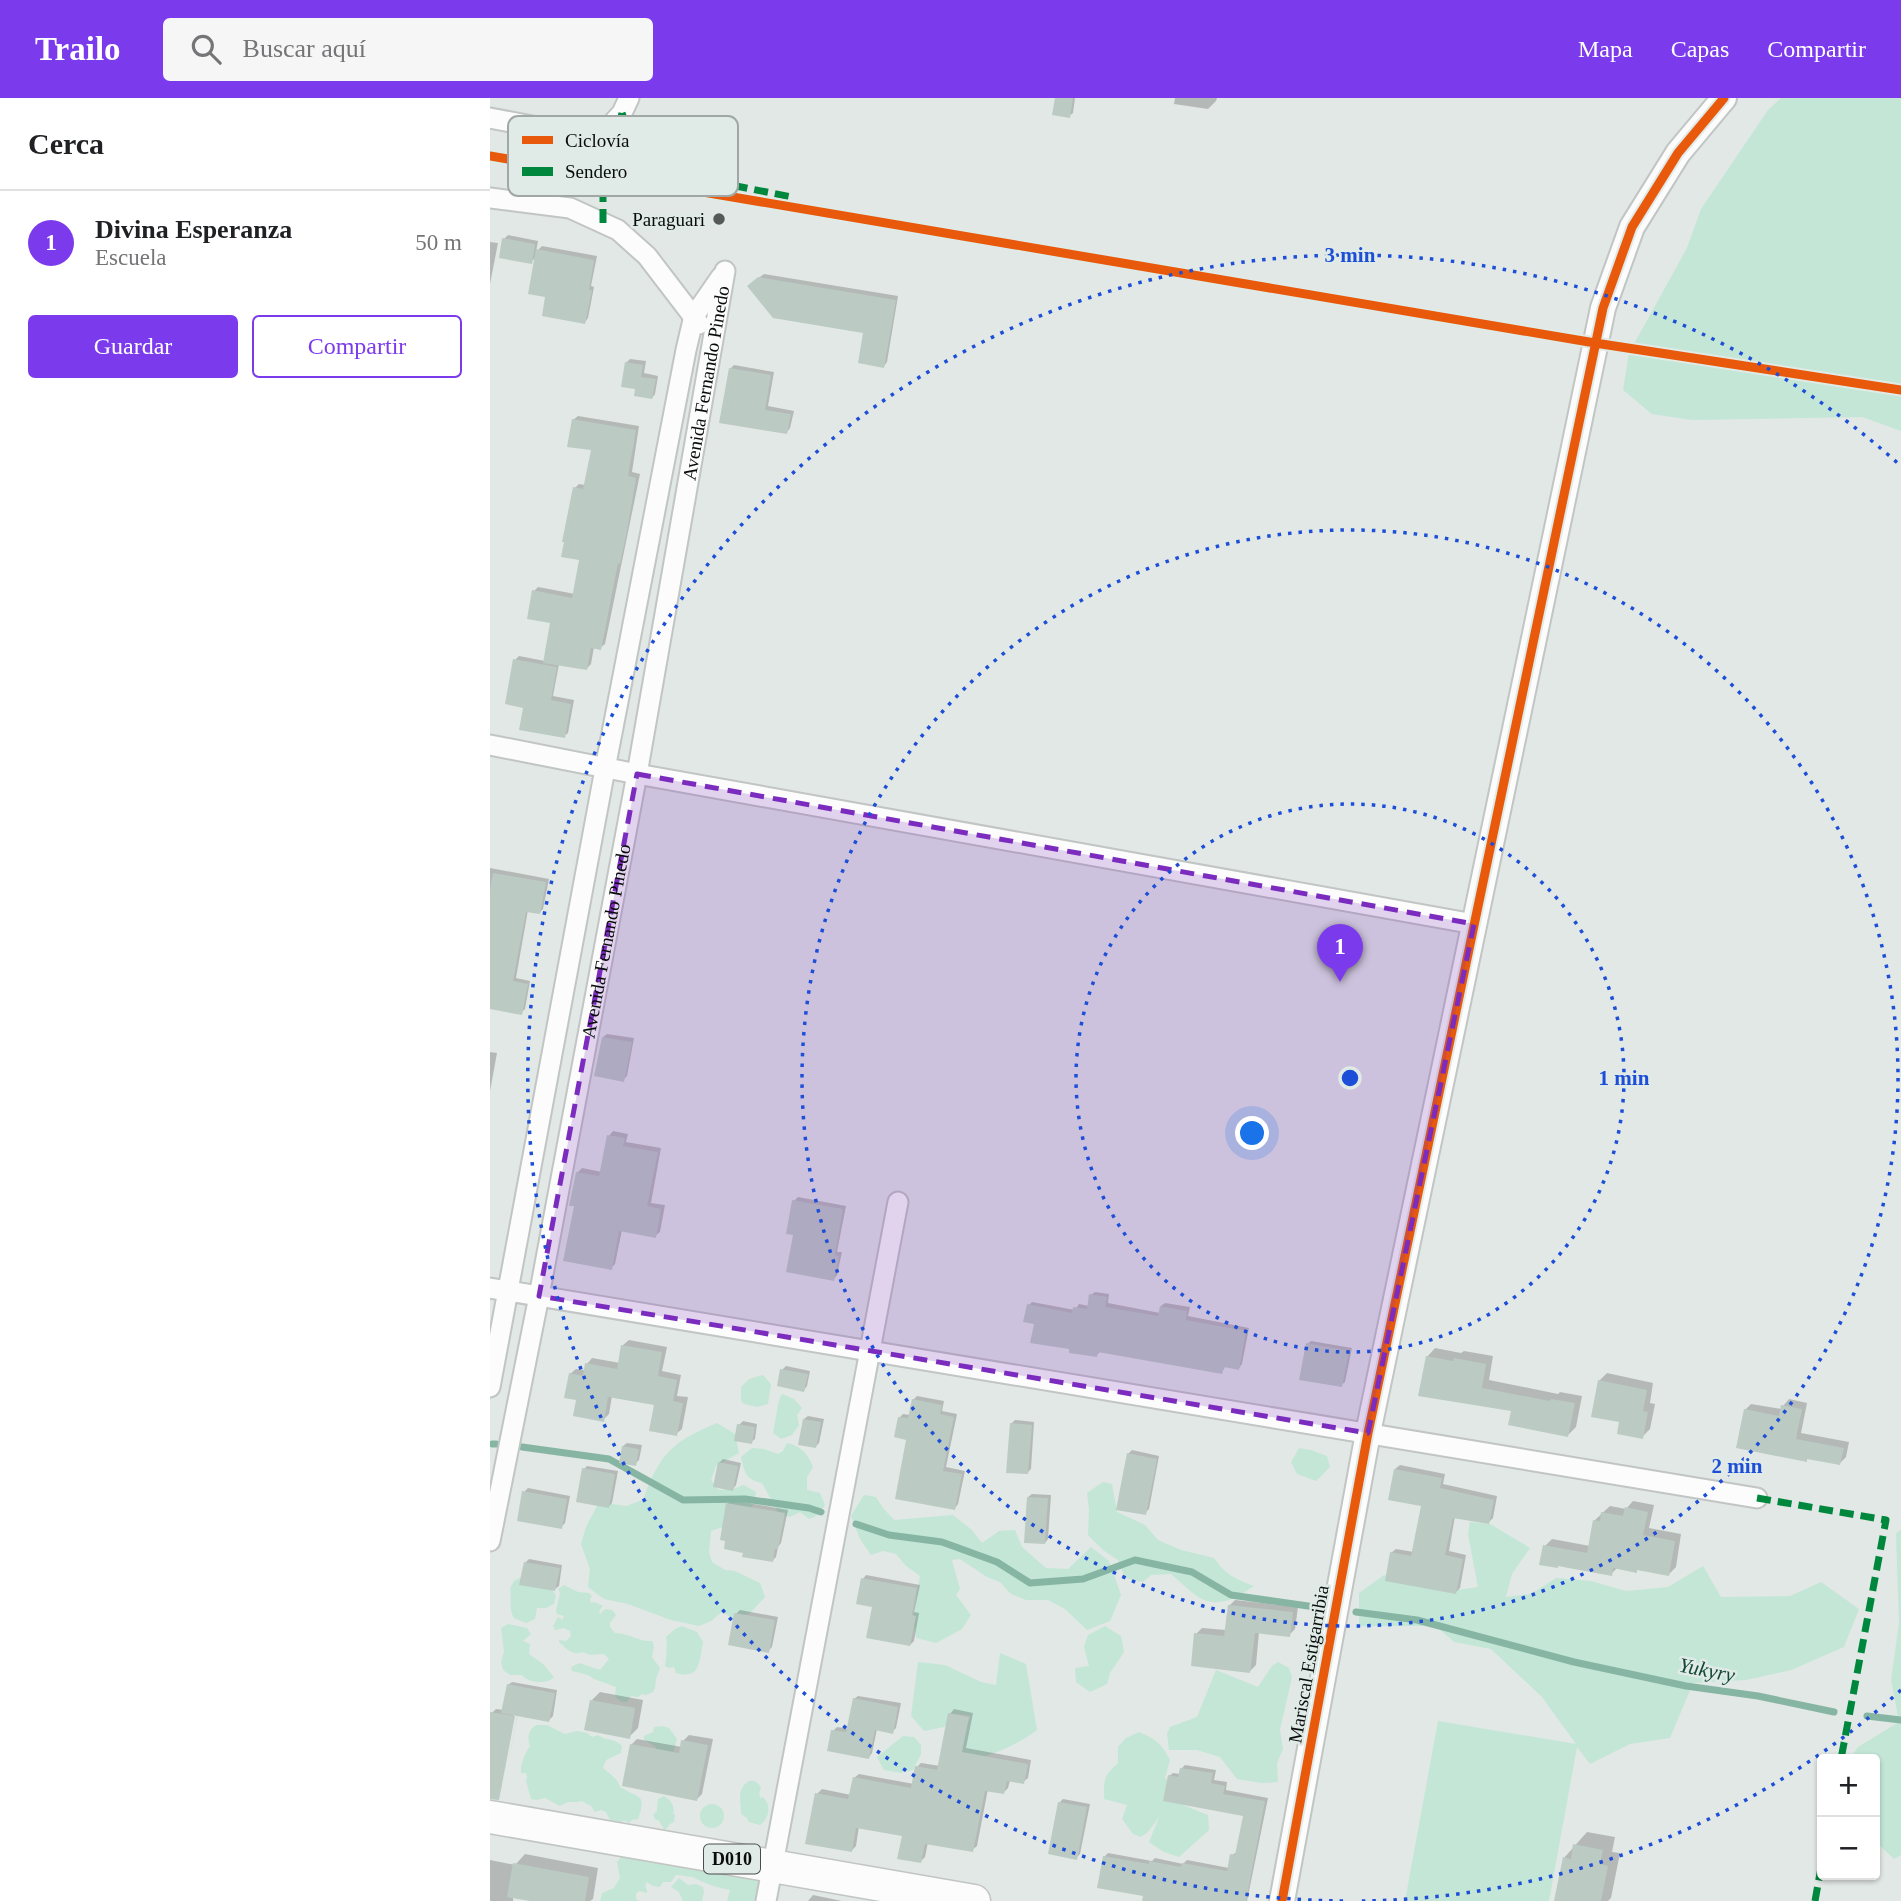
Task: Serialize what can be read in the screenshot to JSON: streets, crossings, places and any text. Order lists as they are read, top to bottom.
{
  "streets": {
    "main road": ["D010"],
    "street": ["Avenida Fernando Pinedo", "Mariscal Estigarribia"]
  },
  "water": ["Yukyry"],
  "places": ["Paraguari"],
  "legend": ["Ciclovía", "Sendero"],
  "page": {
    "header": "Trailo",
    "search": "Buscar aquí",
    "nav": ["Mapa", "Capas", "Compartir"],
    "heading": "Cerca",
    "list": [
      {
        "mark": "1",
        "name": "Divina Esperanza",
        "note": "Escuela",
        "value": "50 m"
      }
    ],
    "buttons": ["Guardar", "Compartir"],
    "pins": "1",
    "map_buttons": ["+", "−"]
  },
  "rings": ["3 min", "1 min", "2 min"]
}
